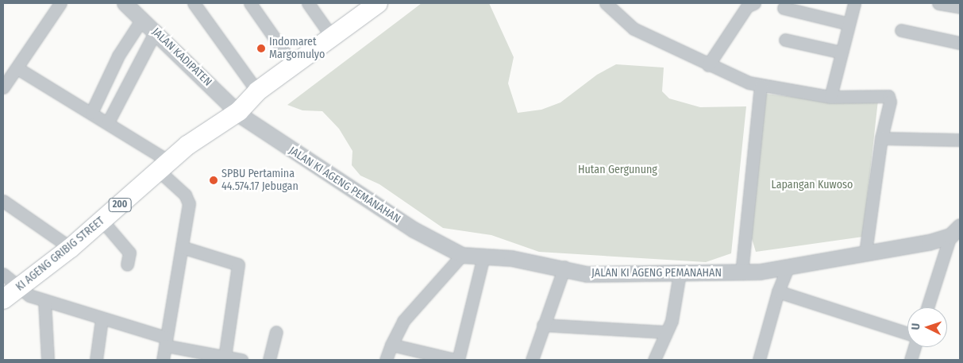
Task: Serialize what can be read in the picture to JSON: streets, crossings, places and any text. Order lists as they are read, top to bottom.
{
  "streets": {
    "main road": ["200", "KI AGENG GRIBIG STREET"],
    "street": ["JALAN KADIPATEN", "JALAN KI AGENG PEMANAHAN"]
  },
  "crossings": [
    ["JALAN KADIPATEN", "JALAN KI AGENG PEMANAHAN"],
    ["JALAN KADIPATEN", "KI AGENG GRIBIG STREET"],
    ["JALAN KI AGENG PEMANAHAN", "KI AGENG GRIBIG STREET"]
  ],
  "parks": ["Hutan Gergunung", "Lapangan Kuwoso"],
  "places": ["Indomaret Margomulyo", "SPBU Pertamina 44.574.17 Jebugan"],
  "north": "left"
}
